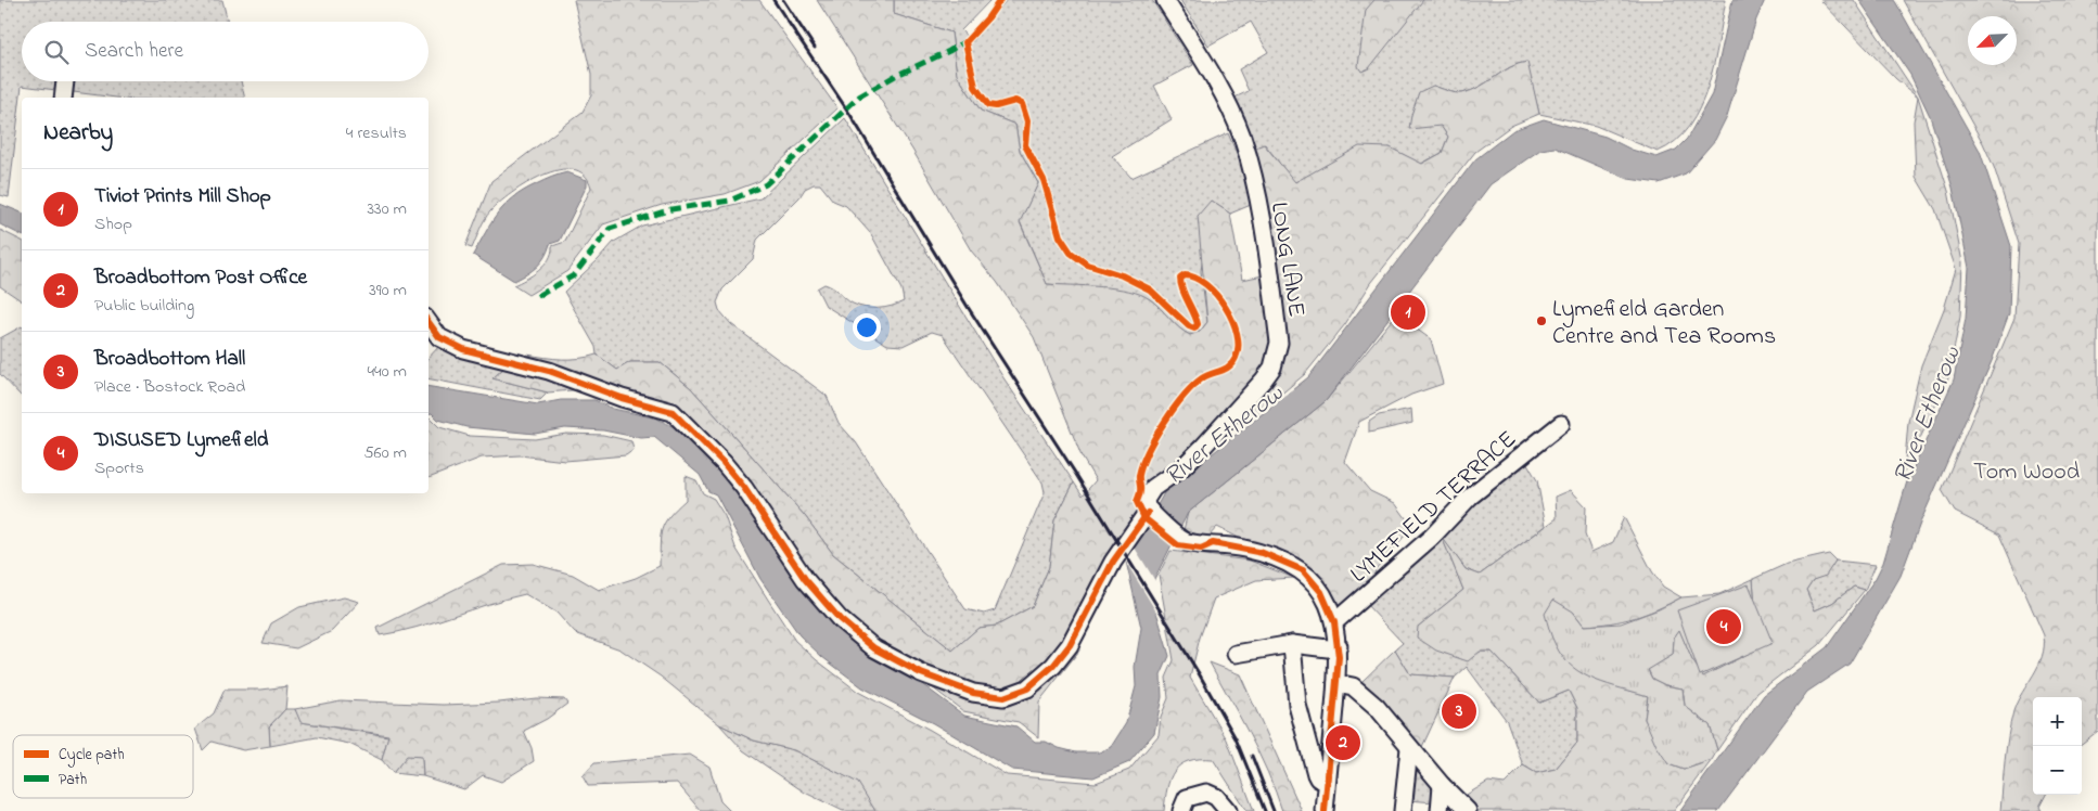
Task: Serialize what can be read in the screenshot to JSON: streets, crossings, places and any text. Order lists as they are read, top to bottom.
{
  "streets": {
    "street": ["LONG LANE", "LYMEFIELD TERRACE"]
  },
  "water": ["River Etherow"],
  "parks": ["Tom Wood"],
  "places": ["Lymefield Garden Centre and Tea Rooms"],
  "legend": ["Cycle path", "Path"],
  "north": "bottom left",
  "page": {
    "search": "Search here",
    "heading": ["Nearby", "4 results"],
    "list": [
      {
        "mark": "1",
        "name": "Tiviot Prints Mill Shop",
        "note": "Shop",
        "value": "330 m"
      },
      {
        "mark": "2",
        "name": "Broadbottom Post Office",
        "note": "Public building",
        "value": "390 m"
      },
      {
        "mark": "3",
        "name": "Broadbottom Hall",
        "note": "Place · Bostock Road",
        "value": "440 m"
      },
      {
        "mark": "4",
        "name": "DISUSED Lymefield",
        "note": "Sports",
        "value": "560 m"
      }
    ],
    "pins": [
      "1",
      "4",
      "3",
      "2"
    ],
    "map_buttons": ["+", "−"]
  }
}
